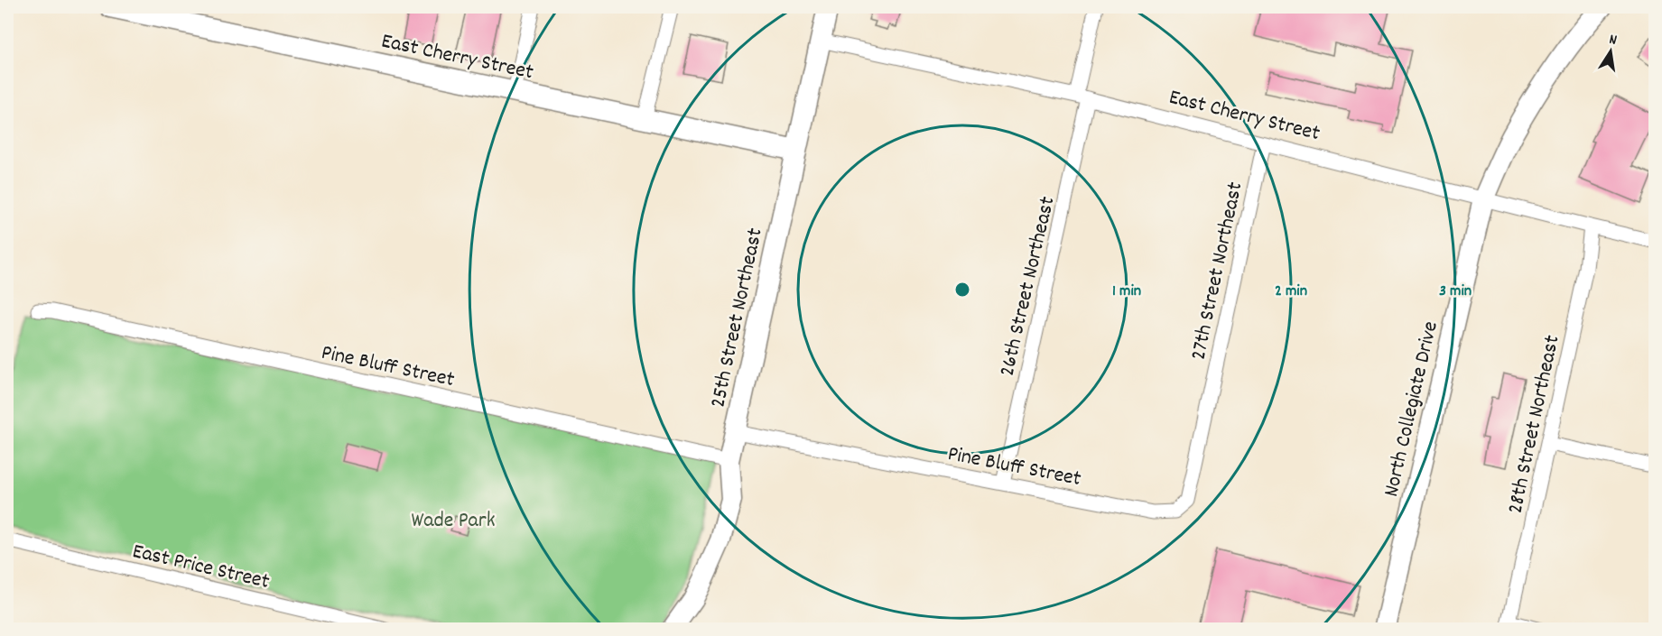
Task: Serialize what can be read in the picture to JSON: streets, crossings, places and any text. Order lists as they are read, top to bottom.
{
  "streets": {
    "street": [
      "East Cherry Street",
      "27th Street Northeast",
      "26th Street Northeast",
      "25th Street Northeast",
      "Pine Bluff Street",
      "North Collegiate Drive",
      "28th Street Northeast",
      "East Price Street"
    ]
  },
  "crossings": [
    ["East Cherry Street", "27th Street Northeast"],
    ["East Cherry Street", "26th Street Northeast"],
    ["East Cherry Street", "25th Street Northeast"],
    ["East Cherry Street", "North Collegiate Drive"],
    ["East Cherry Street", "28th Street Northeast"],
    ["27th Street Northeast", "Pine Bluff Street"],
    ["26th Street Northeast", "Pine Bluff Street"],
    ["25th Street Northeast", "Pine Bluff Street"]
  ],
  "parks": ["Wade Park"],
  "north": "top",
  "rings": ["1 min", "2 min", "3 min"]
}
